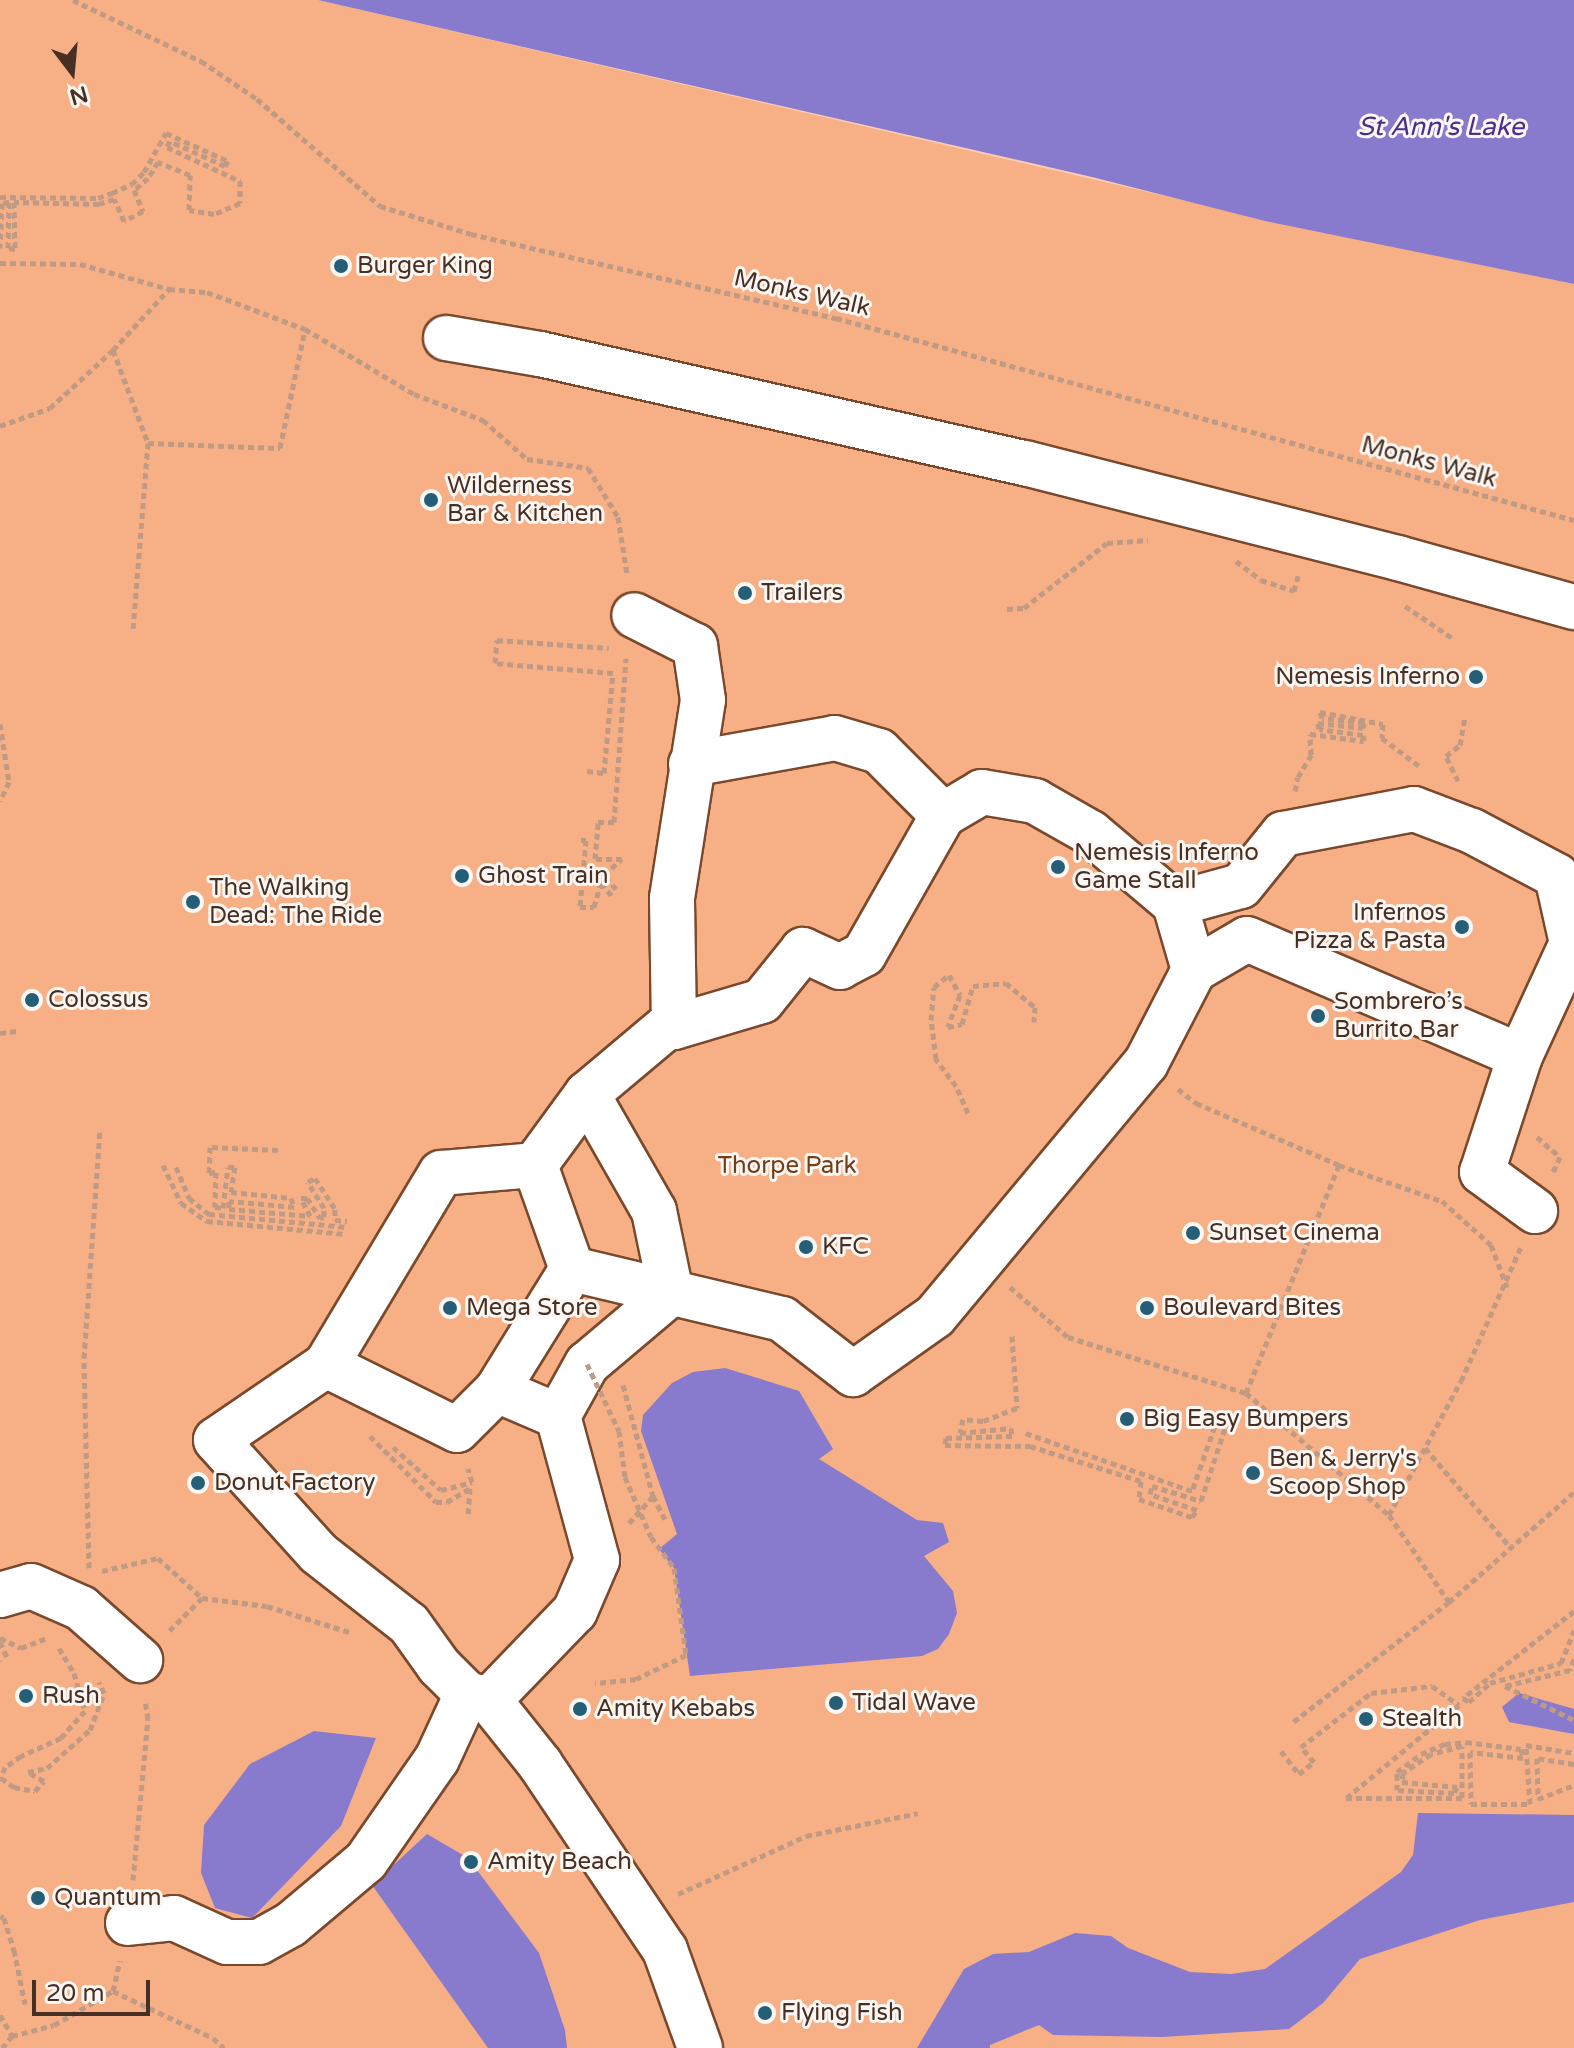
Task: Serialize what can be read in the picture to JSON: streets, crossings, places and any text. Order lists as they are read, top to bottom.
{
  "streets": {
    "path": ["Monks Walk"]
  },
  "water": ["St Ann's Lake"],
  "parks": ["Thorpe Park"],
  "places": [
    "Burger King",
    "Wilderness Bar & Kitchen",
    "Trailers",
    "Nemesis Inferno",
    "Nemesis Inferno Game Stall",
    "Ghost Train",
    "The Walking Dead: The Ride",
    "Infernos Pizza & Pasta",
    "Colossus",
    "Sombrero’s Burrito Bar",
    "Sunset Cinema",
    "KFC",
    "Mega Store",
    "Boulevard Bites",
    "Big Easy Bumpers",
    "Ben & Jerry's Scoop Shop",
    "Donut Factory",
    "Rush",
    "Tidal Wave",
    "Amity Kebabs",
    "Stealth",
    "Amity Beach",
    "Quantum",
    "Flying Fish"
  ],
  "scale_bar": "20 m",
  "north": "bottom"
}
